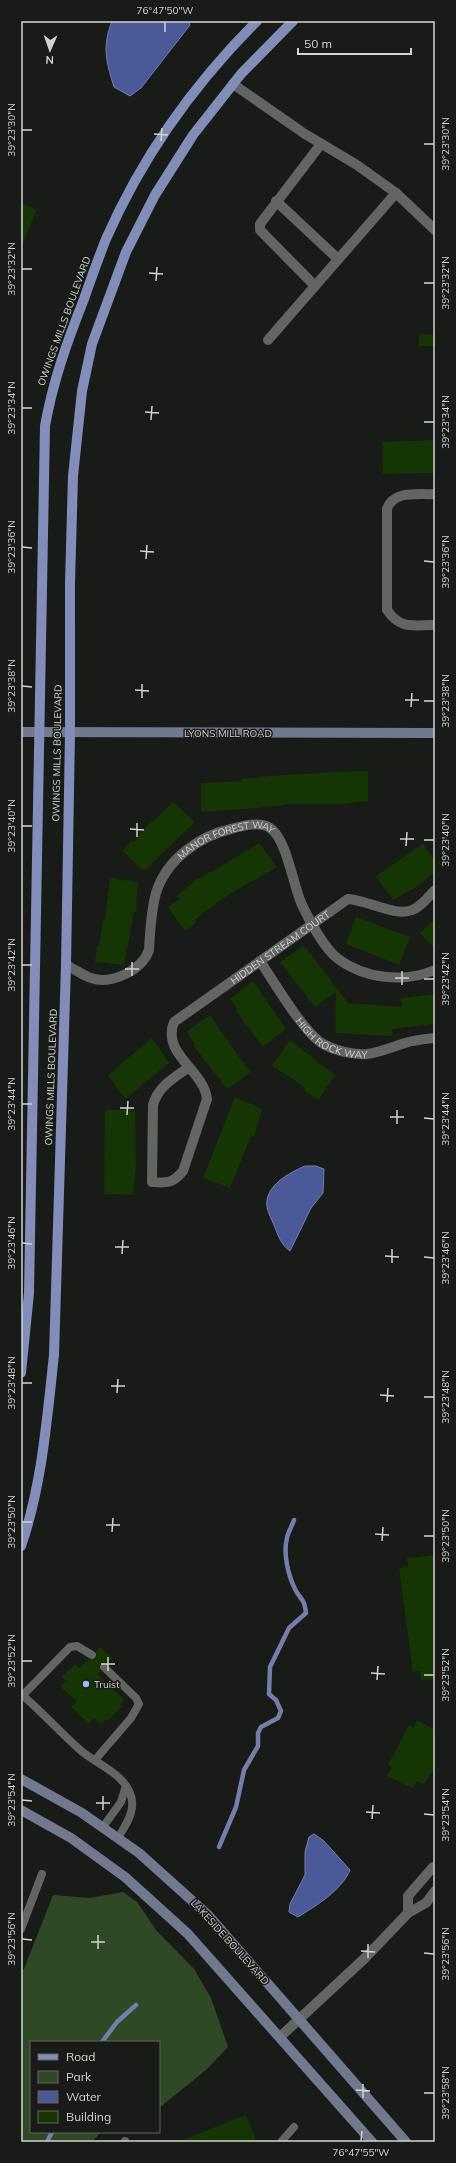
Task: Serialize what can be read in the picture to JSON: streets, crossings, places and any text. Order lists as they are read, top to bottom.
{
  "streets": {
    "main road": ["OWINGS MILLS BOULEVARD", "LYONS MILL ROAD", "LAKESIDE BOULEVARD"],
    "street": ["MANOR FOREST WAY", "HIDDEN STREAM COURT", "HIGH ROCK WAY"]
  },
  "crossings": [
    ["OWINGS MILLS BOULEVARD", "LYONS MILL ROAD"],
    ["OWINGS MILLS BOULEVARD", "MANOR FOREST WAY"],
    ["MANOR FOREST WAY", "HIDDEN STREAM COURT"],
    ["HIDDEN STREAM COURT", "HIGH ROCK WAY"]
  ],
  "places": ["Truist"],
  "legend": [
    "Road",
    "Park",
    "Water",
    "Building"
  ],
  "scale_bar": "50 m",
  "north": "bottom",
  "coordinates": [
    "76°47'50\"W",
    "39°23'30\"N",
    "39°23'32\"N",
    "39°23'34\"N",
    "39°23'36\"N",
    "39°23'38\"N",
    "39°23'40\"N",
    "39°23'42\"N",
    "39°23'44\"N",
    "39°23'46\"N",
    "39°23'48\"N",
    "39°23'50\"N",
    "39°23'52\"N",
    "39°23'54\"N",
    "39°23'56\"N",
    "39°23'58\"N",
    "76°47'55\"W"
  ]
}
